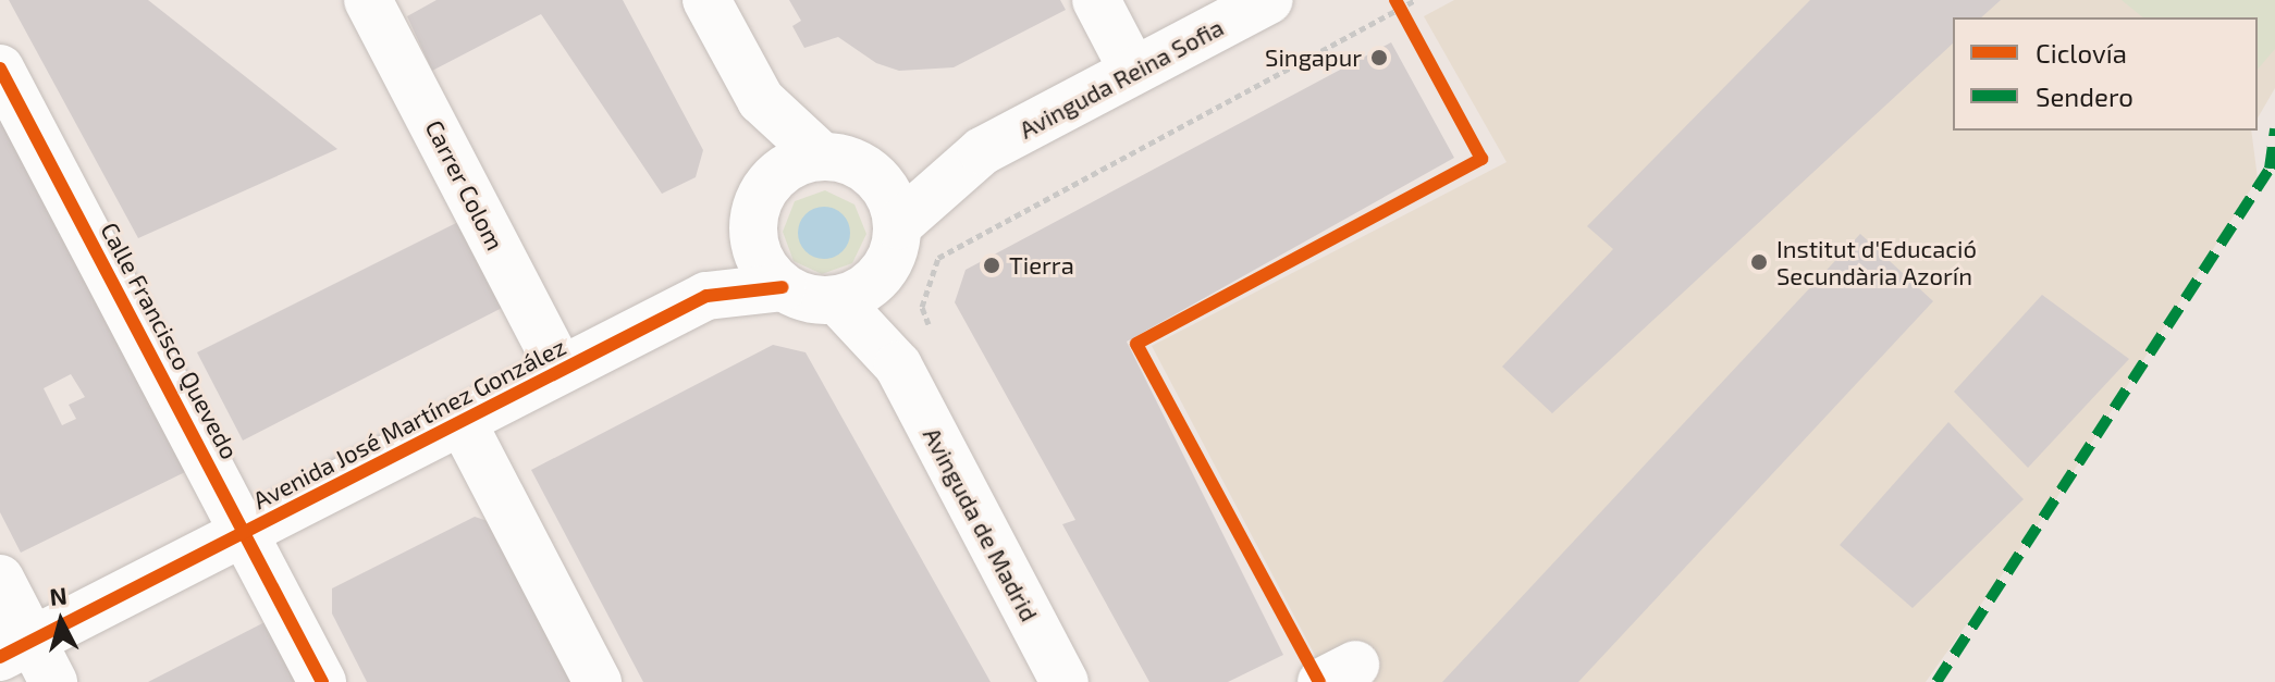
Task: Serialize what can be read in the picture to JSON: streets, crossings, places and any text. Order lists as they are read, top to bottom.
{
  "streets": {
    "street": [
      "Avinguda Reina Sofia",
      "Carrer Colom",
      "Calle Francisco Quevedo",
      "Avenida José Martínez González",
      "Avinguda de Madrid"
    ]
  },
  "crossings": [
    ["Avinguda Reina Sofia", "Avinguda de Madrid"],
    ["Carrer Colom", "Avenida José Martínez González"],
    ["Calle Francisco Quevedo", "Avenida José Martínez González"]
  ],
  "places": ["Singapur", "Institut d'Educació Secundària Azorín", "Tierra"],
  "legend": ["Ciclovía", "Sendero"],
  "north": "top"
}
